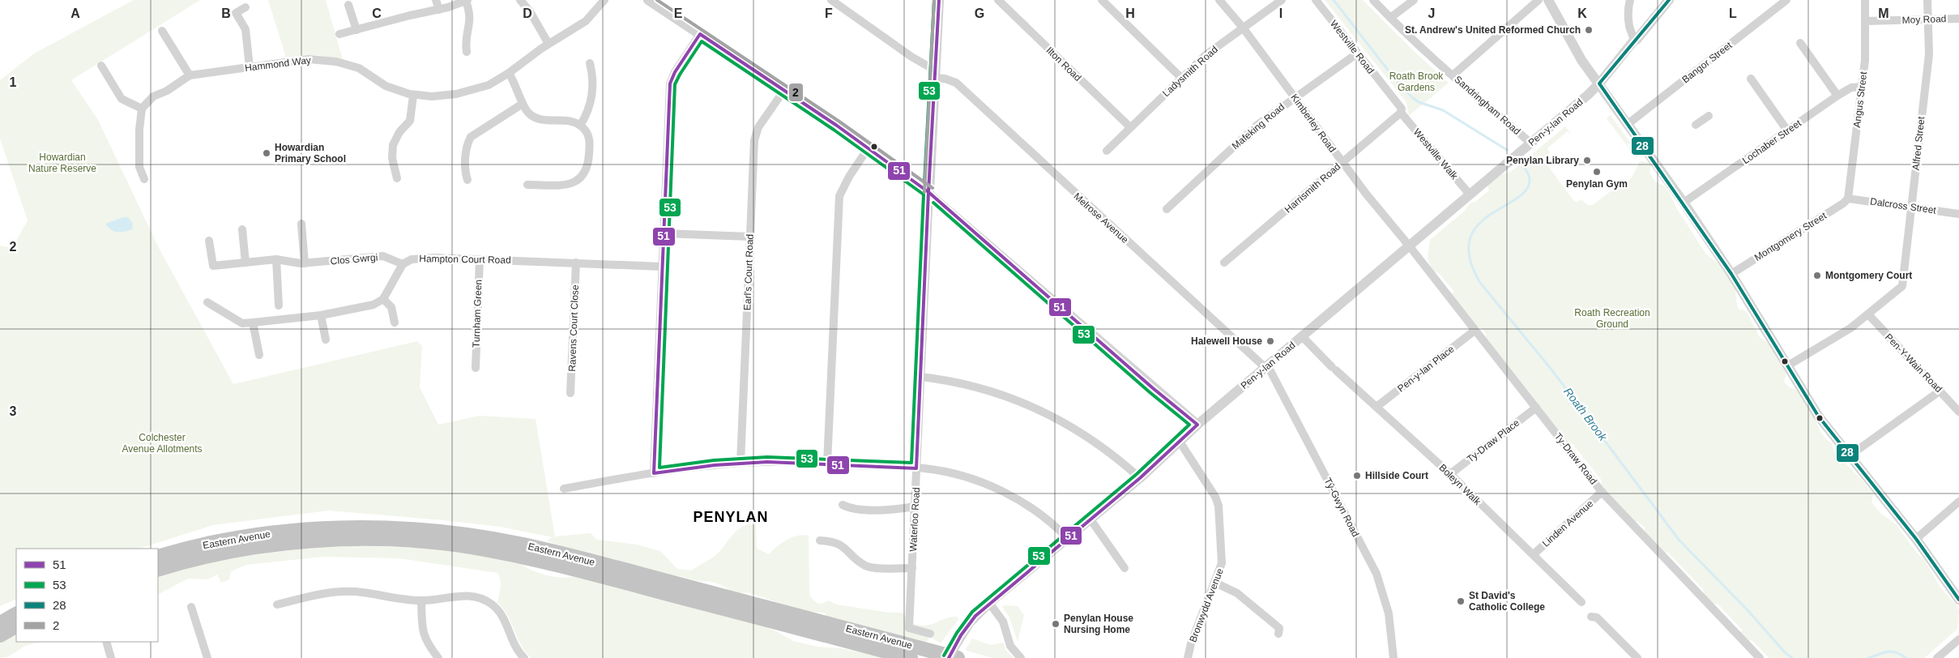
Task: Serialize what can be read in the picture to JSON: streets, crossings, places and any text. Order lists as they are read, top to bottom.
{
  "streets": {
    "highway": ["Eastern Avenue"],
    "street": [
      "Moy Road",
      "Westville Road",
      "Bangor Street",
      "Hammond Way",
      "Ilton Road",
      "Ladysmith Road",
      "Angus Street",
      "Sandringham Road",
      "Pen-y-lan Road",
      "Kimberley Road",
      "Mafeking Road",
      "Lochaber Street",
      "Alfred Street",
      "Westville Walk",
      "Harrismith Road",
      "Dalcross Street",
      "Melrose Avenue",
      "Montgomery Street",
      "Clos Gwrgi",
      "Hampton Court Road",
      "Earl's Court Road",
      "Turnham Green",
      "Ravens Court Close",
      "Pen-Y-Wain Road",
      "Pen-y-lan Place",
      "Ty-Draw Place",
      "Ty-Draw Road",
      "Boleyn Walk",
      "Tŷ-Gwyn Road",
      "Waterloo Road",
      "Linden Avenue",
      "Bronwydd Avenue"
    ]
  },
  "crossings": [
    ["Moy Road", "Angus Street"],
    ["Moy Road", "Alfred Street"],
    ["Westville Road", "Mafeking Road"],
    ["Westville Road", "Westville Walk"],
    ["Westville Road", "Harrismith Road"],
    ["Ilton Road", "Ladysmith Road"],
    ["Ladysmith Road", "Kimberley Road"],
    ["Angus Street", "Lochaber Street"],
    ["Angus Street", "Dalcross Street"],
    ["Angus Street", "Montgomery Street"],
    ["Sandringham Road", "Pen-y-lan Road"],
    ["Pen-y-lan Road", "Kimberley Road"],
    ["Pen-y-lan Road", "Westville Walk"],
    ["Pen-y-lan Road", "Melrose Avenue"],
    ["Pen-y-lan Road", "Ty-Draw Road"],
    ["Pen-y-lan Road", "Boleyn Walk"],
    ["Pen-y-lan Road", "Tŷ-Gwyn Road"],
    ["Pen-y-lan Road", "Eastern Avenue"],
    ["Pen-y-lan Road", "Bronwydd Avenue"],
    ["Kimberley Road", "Mafeking Road"],
    ["Kimberley Road", "Harrismith Road"],
    ["Kimberley Road", "Ty-Draw Road"],
    ["Alfred Street", "Dalcross Street"],
    ["Alfred Street", "Pen-Y-Wain Road"],
    ["Westville Walk", "Harrismith Road"],
    ["Dalcross Street", "Montgomery Street"],
    ["Melrose Avenue", "Tŷ-Gwyn Road"],
    ["Melrose Avenue", "Waterloo Road"],
    ["Clos Gwrgi", "Hampton Court Road"],
    ["Hampton Court Road", "Turnham Green"],
    ["Hampton Court Road", "Ravens Court Close"],
    ["Pen-y-lan Place", "Ty-Draw Road"],
    ["Pen-y-lan Place", "Boleyn Walk"],
    ["Ty-Draw Place", "Ty-Draw Road"],
    ["Ty-Draw Place", "Boleyn Walk"],
    ["Ty-Draw Road", "Linden Avenue"],
    ["Boleyn Walk", "Linden Avenue"]
  ],
  "districts": ["PENYLAN"],
  "water": ["Roath Brook"],
  "parks": [
    "Roath Brook Gardens",
    "Howardian Nature Reserve",
    "Roath Recreation Ground",
    "Colchester Avenue Allotments"
  ],
  "places": [
    "St. Andrew's United Reformed Church",
    "Howardian Primary School",
    "Penylan Library",
    "Penylan Gym",
    "Montgomery Court",
    "Halewell House",
    "Hillside Court",
    "St David's Catholic College",
    "Penylan House Nursing Home"
  ],
  "lines": [
    "transit line 51",
    "transit line 53",
    "transit line 28",
    "transit line 2"
  ],
  "legend": [
    "51",
    "53",
    "28",
    "2"
  ],
  "grid": {
    "columns": [
      "A",
      "B",
      "C",
      "D",
      "E",
      "F",
      "G",
      "H",
      "I",
      "J",
      "K",
      "L",
      "M"
    ],
    "rows": ["1", "2", "3"]
  }
}
